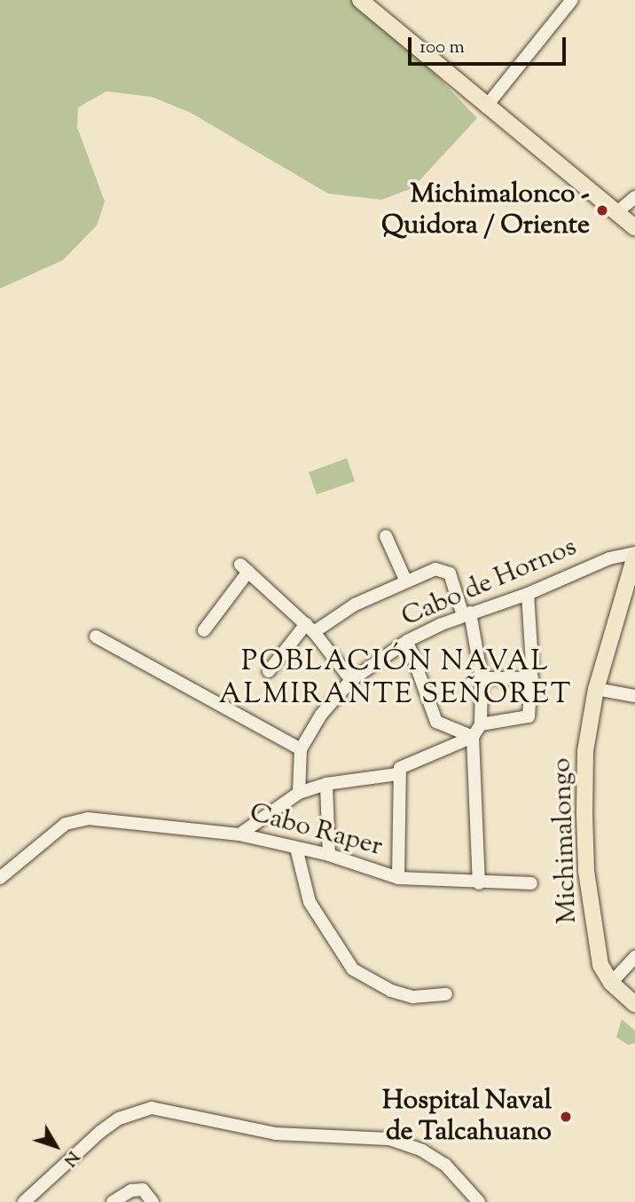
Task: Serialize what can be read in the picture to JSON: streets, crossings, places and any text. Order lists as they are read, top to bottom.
{
  "streets": {
    "main road": ["Michimalongo"],
    "street": ["Cabo de Hornos", "Cabo Raper"]
  },
  "crossings": [
    ["Cabo de Hornos", "Michimalongo"]
  ],
  "districts": ["POBLACIÓN NAVAL ALMIRANTE SEÑORET"],
  "places": ["Michimalonco - Quidora / Oriente", "Hospital Naval de Talcahuano"],
  "scale_bar": "100 m",
  "north": "bottom right"
}
